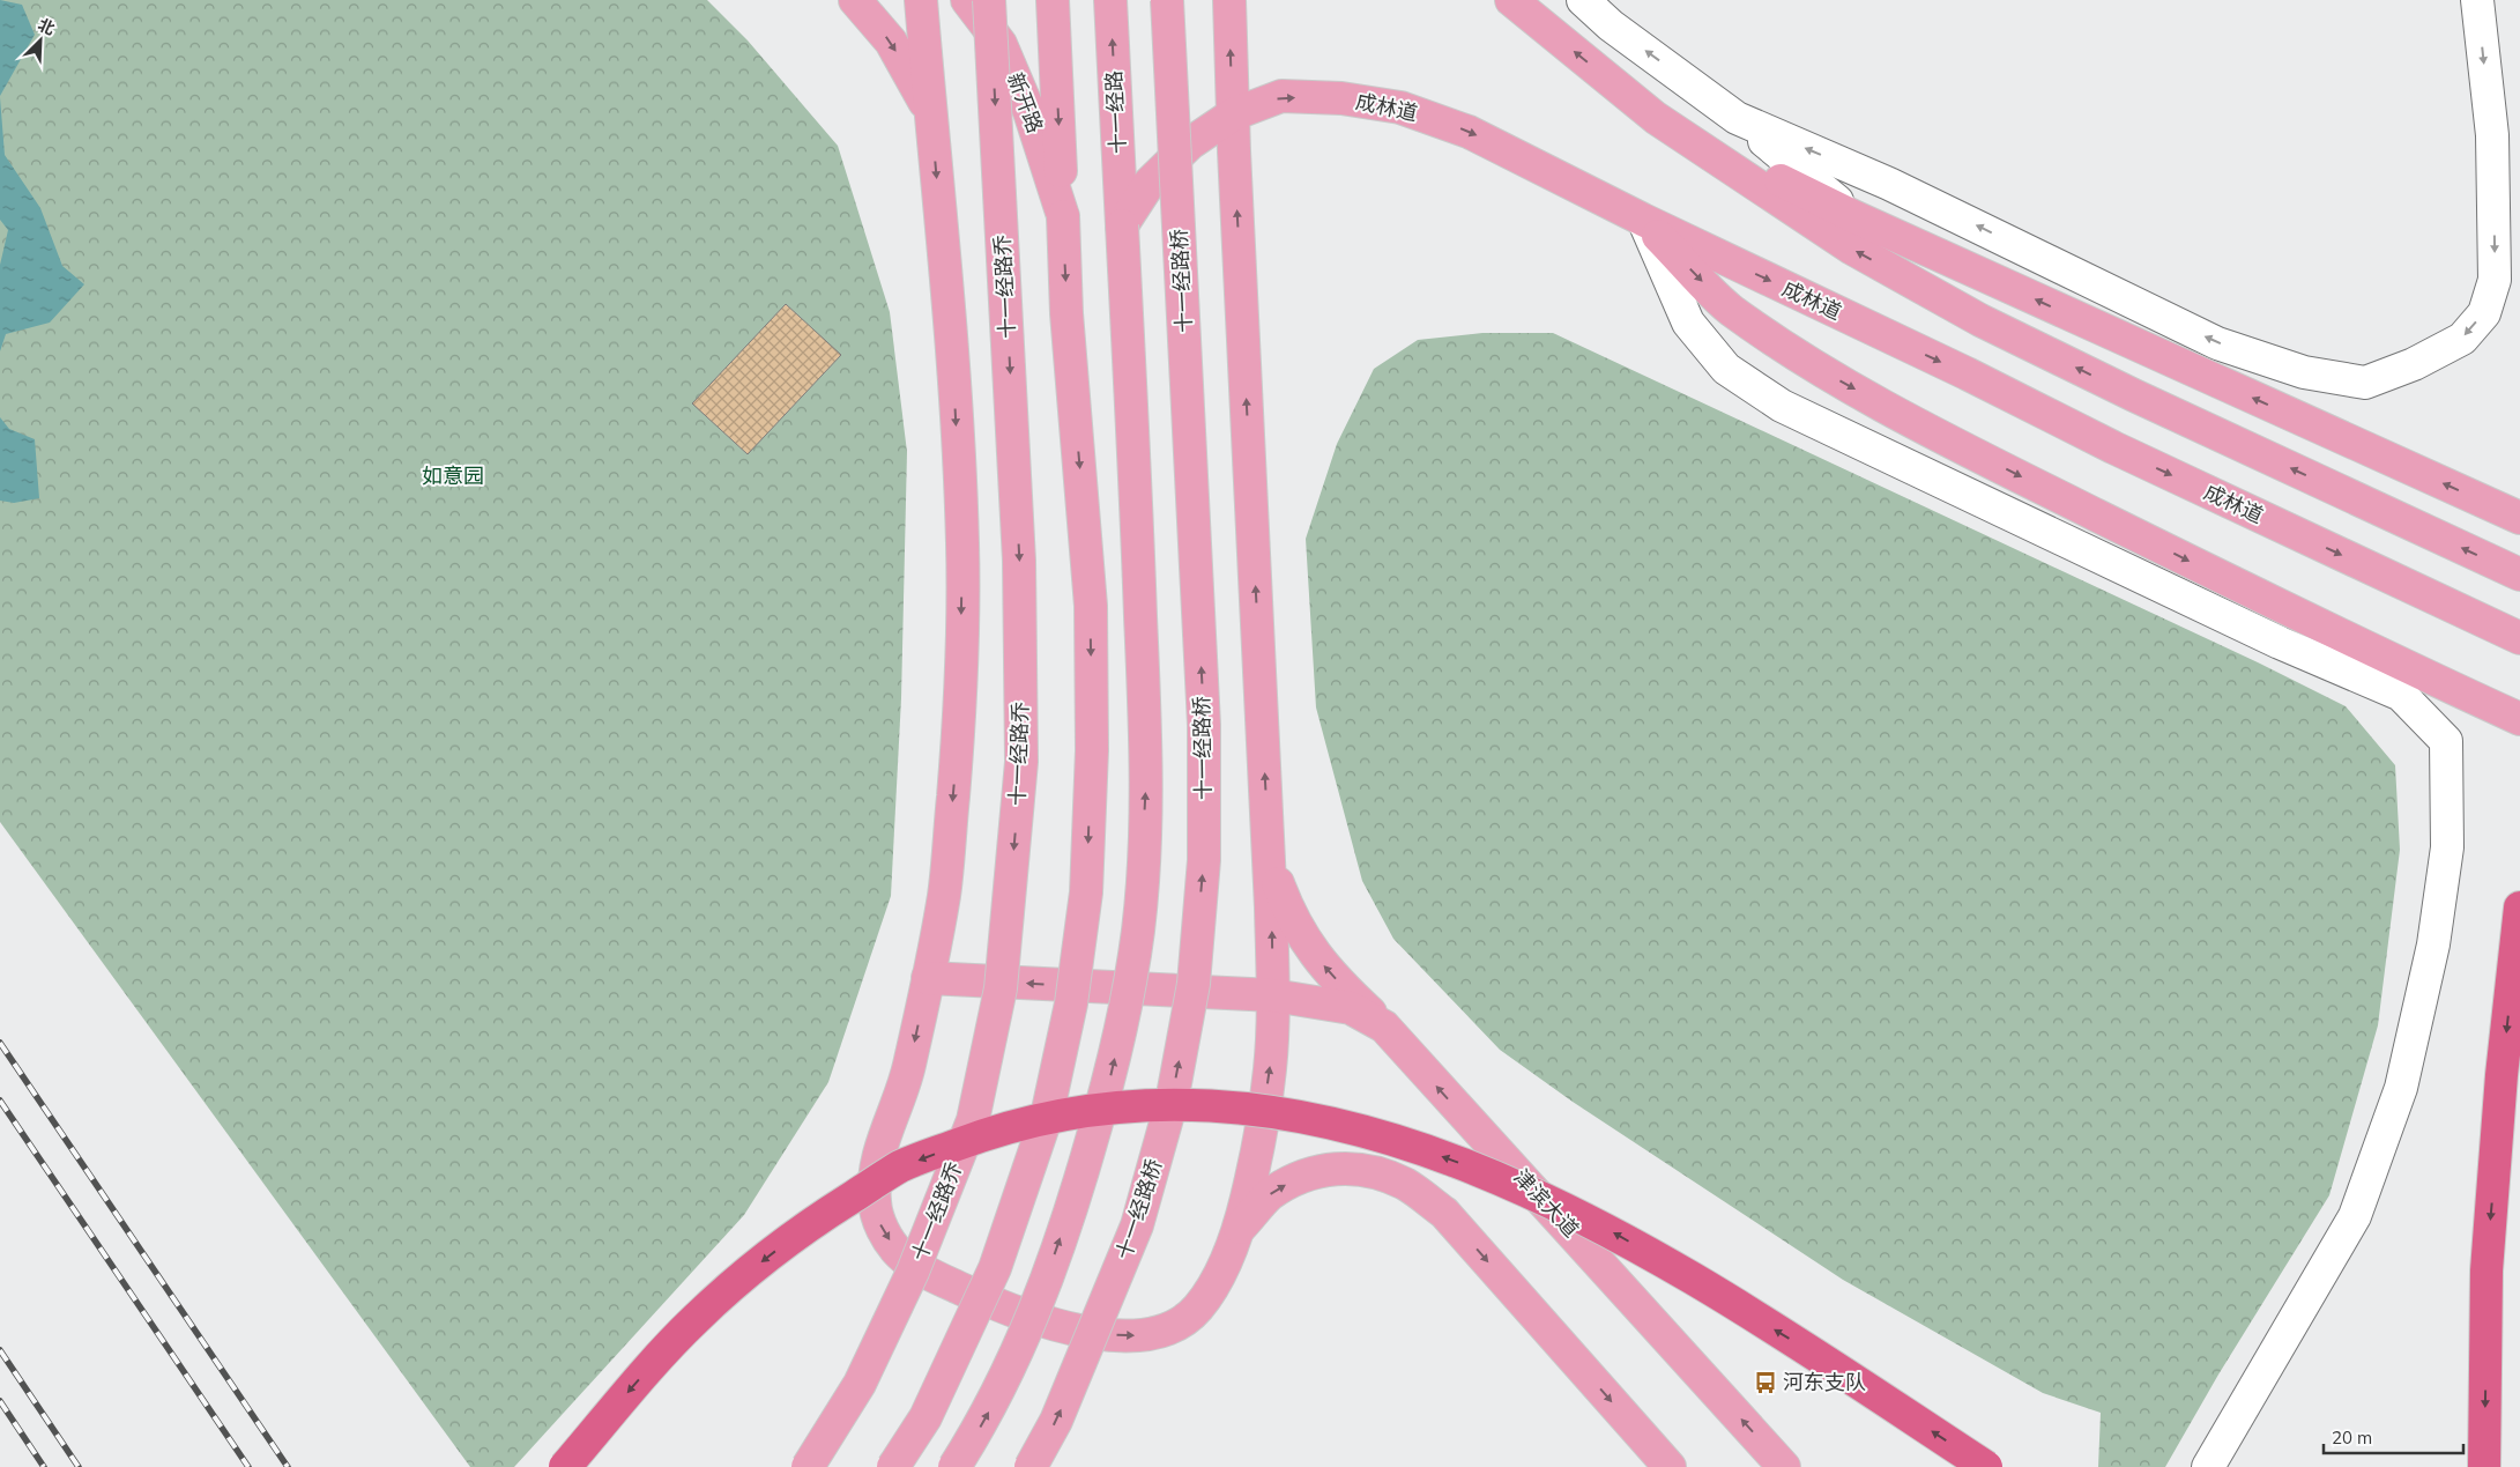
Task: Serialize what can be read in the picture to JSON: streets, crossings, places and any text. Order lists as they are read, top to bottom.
{
  "streets": {
    "main road": [
      "新开路",
      "成林道",
      "十一经路",
      "十一经路桥",
      "十一经路乔",
      "津滨大道"
    ]
  },
  "crossings": [
    ["成林道", "十一经路"]
  ],
  "one_way": ["津滨大道"],
  "parks": ["如意园"],
  "places": {
    "bus stop": ["河东支队"]
  },
  "scale_bar": "20 m",
  "north": "top right"
}
